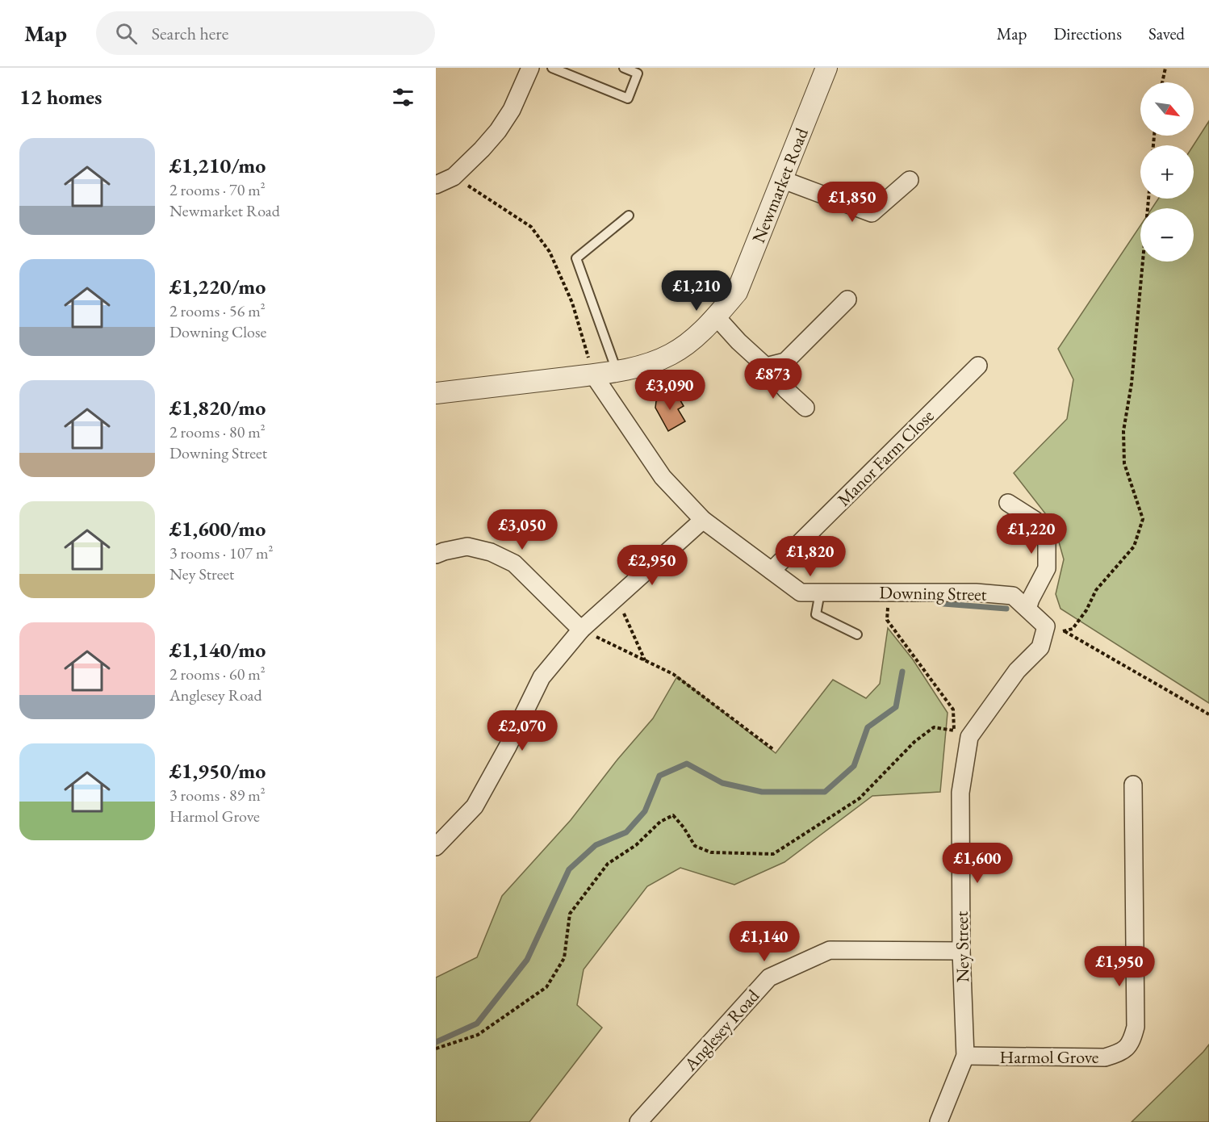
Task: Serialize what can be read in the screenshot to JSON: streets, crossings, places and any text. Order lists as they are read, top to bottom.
{
  "streets": {
    "street": [
      "Newmarket Road",
      "Manor Farm Close",
      "Downing Street",
      "Ney Street",
      "Anglesey Road",
      "Harmol Grove"
    ]
  },
  "crossings": [
    ["Newmarket Road", "Downing Street"],
    ["Manor Farm Close", "Downing Street"],
    ["Downing Street", "Ney Street"],
    ["Ney Street", "Anglesey Road"],
    ["Ney Street", "Harmol Grove"]
  ],
  "north": "bottom right",
  "page": {
    "header": "Map",
    "search": "Search here",
    "nav": ["Map", "Directions", "Saved"],
    "heading": "12 homes",
    "map_buttons": ["+", "−"],
    "list": [
      {
        "name": "£1,210/mo",
        "note": "2 rooms · 70 m² · Newmarket Road"
      },
      {
        "name": "£1,220/mo",
        "note": "2 rooms · 56 m² · Downing Close"
      },
      {
        "name": "£1,820/mo",
        "note": "2 rooms · 80 m² · Downing Street"
      },
      {
        "name": "£1,600/mo",
        "note": "3 rooms · 107 m² · Ney Street"
      },
      {
        "name": "£1,140/mo",
        "note": "2 rooms · 60 m² · Anglesey Road"
      },
      {
        "name": "£1,950/mo",
        "note": "3 rooms · 89 m² · Harmol Grove"
      }
    ],
    "price": [
      "£1,850",
      "£1,210",
      "£873",
      "£3,090",
      "£3,050",
      "£1,220",
      "£1,820",
      "£2,950",
      "£2,070",
      "£1,600",
      "£1,140",
      "£1,950"
    ]
  }
}
